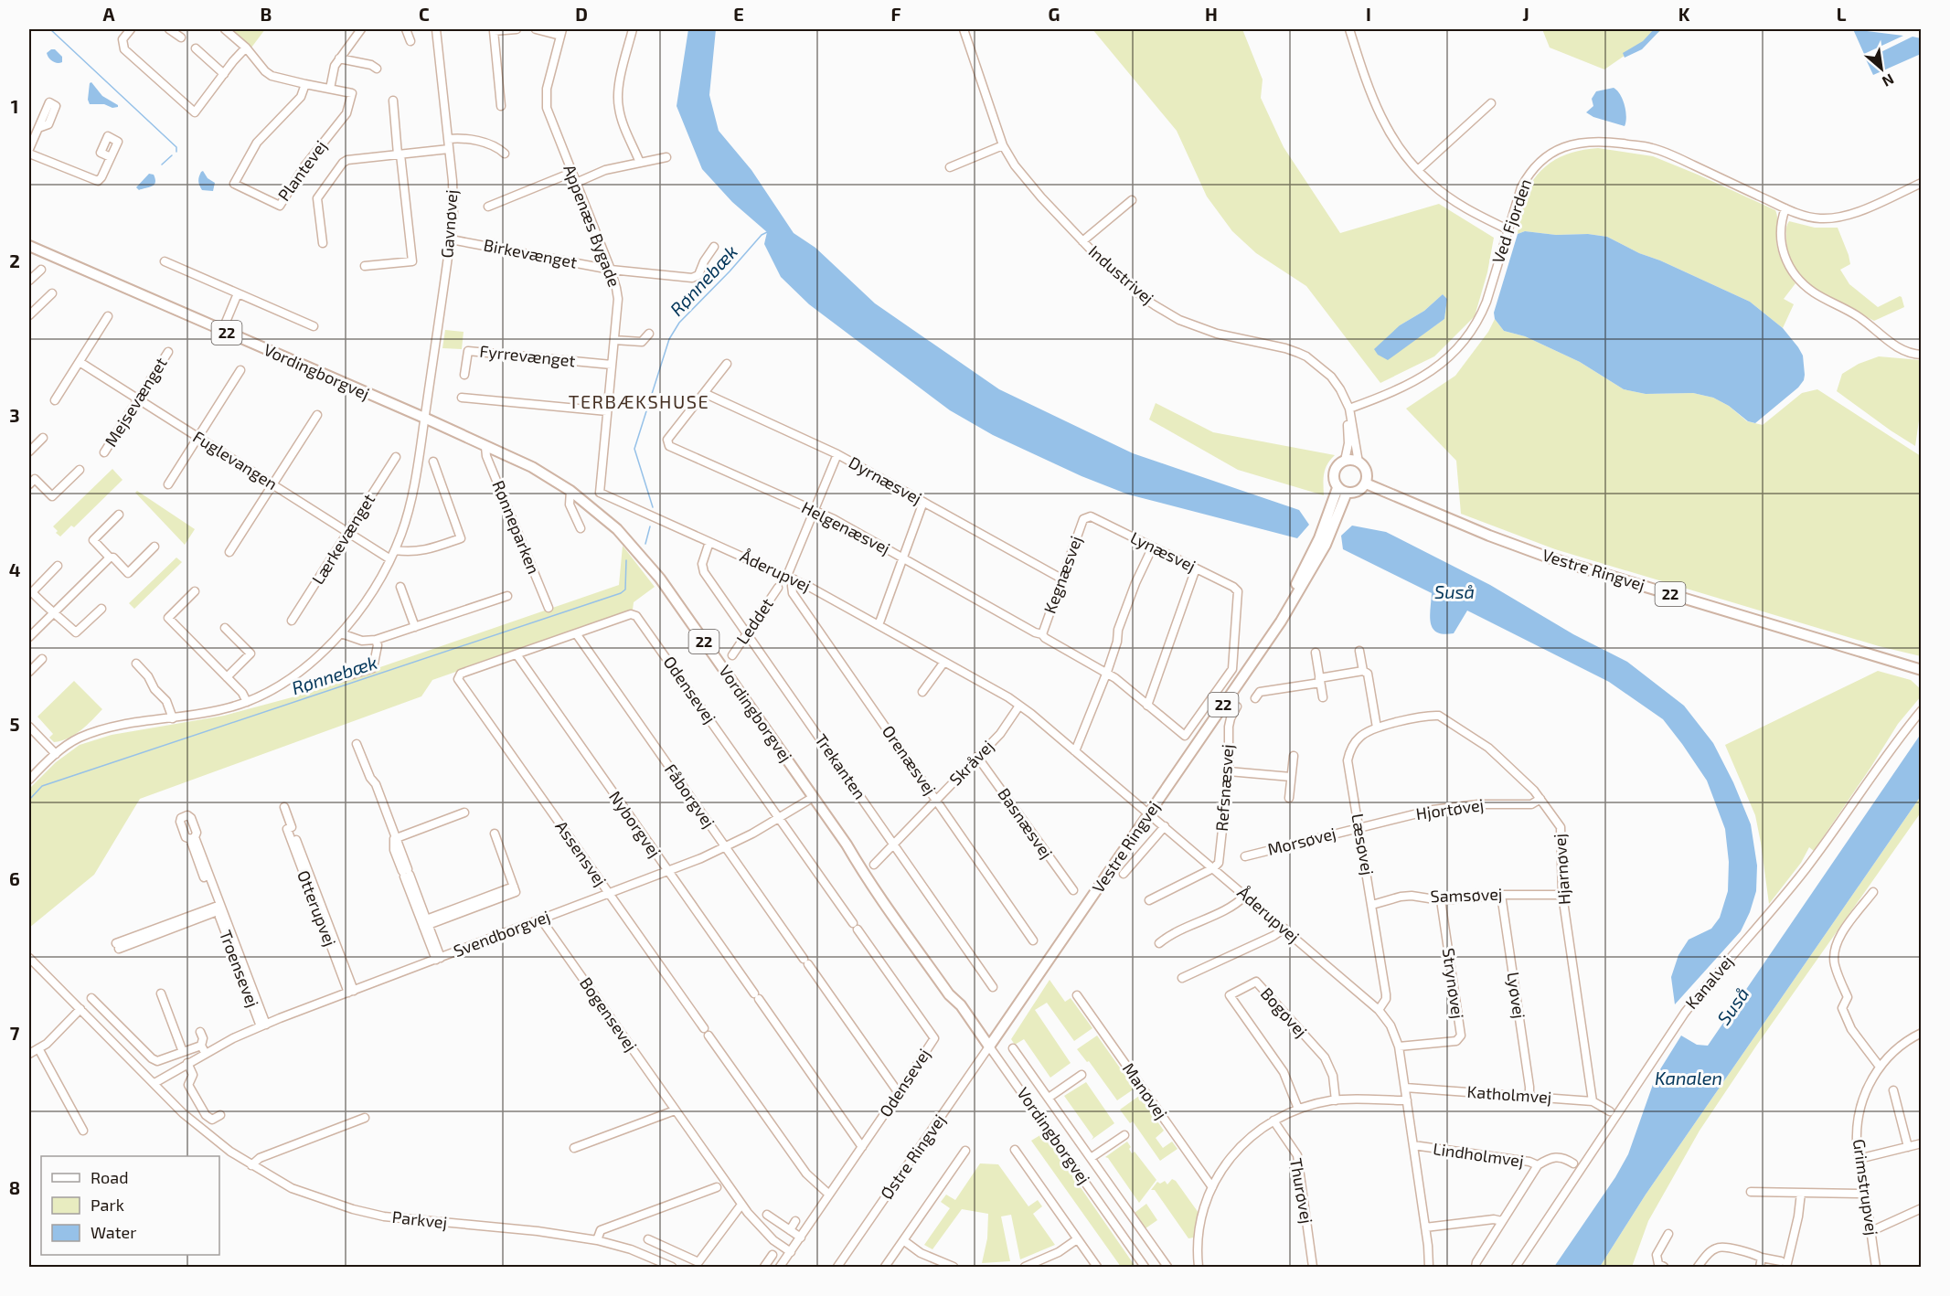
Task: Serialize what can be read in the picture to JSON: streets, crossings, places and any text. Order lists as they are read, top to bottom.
{
  "streets": {
    "main road": ["22", "Vordingborgvej", "Vestre Ringvej"],
    "street": [
      "Plantevej",
      "Ved Fjorden",
      "Gavnøvej",
      "Appenæs Bygade",
      "Birkevænget",
      "Industrivej",
      "Fyrrevænget",
      "Mejsevænget",
      "Fuglevangen",
      "Dyrnæsvej",
      "Rønneparken",
      "Helgenæsvej",
      "Lærkevænget",
      "Lynæsvej",
      "Åderupvej",
      "Kegnæsvej",
      "Leddet",
      "Odensevej",
      "Orenæsvej",
      "Skråvej",
      "Trekanten",
      "Refsnæsvej",
      "Fåborgvej",
      "Hjortøvej",
      "Basnæsvej",
      "Nyborgvej",
      "Morsøvej",
      "Læsøvej",
      "Assensvej",
      "Hjarnøvej",
      "Samsøvej",
      "Otterupvej",
      "Svendborgvej",
      "Troensevej",
      "Kanalvej",
      "Strynøvej",
      "Lyøvej",
      "Bogøvej",
      "Bogensevej",
      "Manøvej",
      "Katholmvej",
      "Lindholmvej",
      "Østre Ringvej",
      "Grimstrupvej",
      "Thurøvej",
      "Parkvej"
    ]
  },
  "crossings": [
    ["Ved Fjorden", "Industrivej"],
    ["Gavnøvej", "Birkevænget"],
    ["Gavnøvej", "Vordingborgvej"],
    ["Gavnøvej", "Fuglevangen"],
    ["Appenæs Bygade", "Birkevænget"],
    ["Appenæs Bygade", "Fyrrevænget"],
    ["Appenæs Bygade", "Åderupvej"],
    ["Industrivej", "22"],
    ["Industrivej", "Vestre Ringvej"],
    ["22", "Vestre Ringvej"],
    ["Vordingborgvej", "Rønneparken"],
    ["Vordingborgvej", "Vestre Ringvej"],
    ["Vordingborgvej", "Svendborgvej"],
    ["Vordingborgvej", "Østre Ringvej"],
    ["Mejsevænget", "Fuglevangen"],
    ["Fuglevangen", "Lærkevænget"],
    ["Dyrnæsvej", "Helgenæsvej"],
    ["Dyrnæsvej", "Kegnæsvej"],
    ["Helgenæsvej", "Lynæsvej"],
    ["Helgenæsvej", "Kegnæsvej"],
    ["Lynæsvej", "Kegnæsvej"],
    ["Vestre Ringvej", "Åderupvej"],
    ["Vestre Ringvej", "Østre Ringvej"],
    ["Åderupvej", "Orenæsvej"],
    ["Åderupvej", "Skråvej"],
    ["Åderupvej", "Trekanten"],
    ["Åderupvej", "Refsnæsvej"],
    ["Åderupvej", "Læsøvej"],
    ["Åderupvej", "Strynøvej"],
    ["Åderupvej", "Katholmvej"],
    ["Åderupvej", "Lindholmvej"],
    ["Leddet", "Trekanten"],
    ["Odensevej", "Fåborgvej"],
    ["Odensevej", "Nyborgvej"],
    ["Odensevej", "Assensvej"],
    ["Odensevej", "Svendborgvej"],
    ["Odensevej", "Bogensevej"],
    ["Orenæsvej", "Skråvej"],
    ["Skråvej", "Trekanten"],
    ["Skråvej", "Basnæsvej"],
    ["Fåborgvej", "Svendborgvej"],
    ["Hjortøvej", "Morsøvej"],
    ["Hjortøvej", "Læsøvej"],
    ["Hjortøvej", "Hjarnøvej"],
    ["Nyborgvej", "Svendborgvej"],
    ["Morsøvej", "Læsøvej"],
    ["Læsøvej", "Hjarnøvej"],
    ["Læsøvej", "Samsøvej"],
    ["Assensvej", "Svendborgvej"],
    ["Hjarnøvej", "Samsøvej"],
    ["Hjarnøvej", "Katholmvej"],
    ["Samsøvej", "Strynøvej"],
    ["Samsøvej", "Lyøvej"],
    ["Otterupvej", "Svendborgvej"],
    ["Svendborgvej", "Troensevej"],
    ["Svendborgvej", "Bogensevej"],
    ["Svendborgvej", "Parkvej"],
    ["Lyøvej", "Katholmvej"]
  ],
  "districts": ["TERBÆKSHUSE"],
  "water": ["Rønnebæk", "Suså", "Kanalen"],
  "legend": ["Road", "Park", "Water"],
  "north": "bottom right",
  "grid": {
    "columns": [
      "A",
      "B",
      "C",
      "D",
      "E",
      "F",
      "G",
      "H",
      "I",
      "J",
      "K",
      "L"
    ],
    "rows": [
      "1",
      "2",
      "3",
      "4",
      "5",
      "6",
      "7",
      "8"
    ]
  }
}
